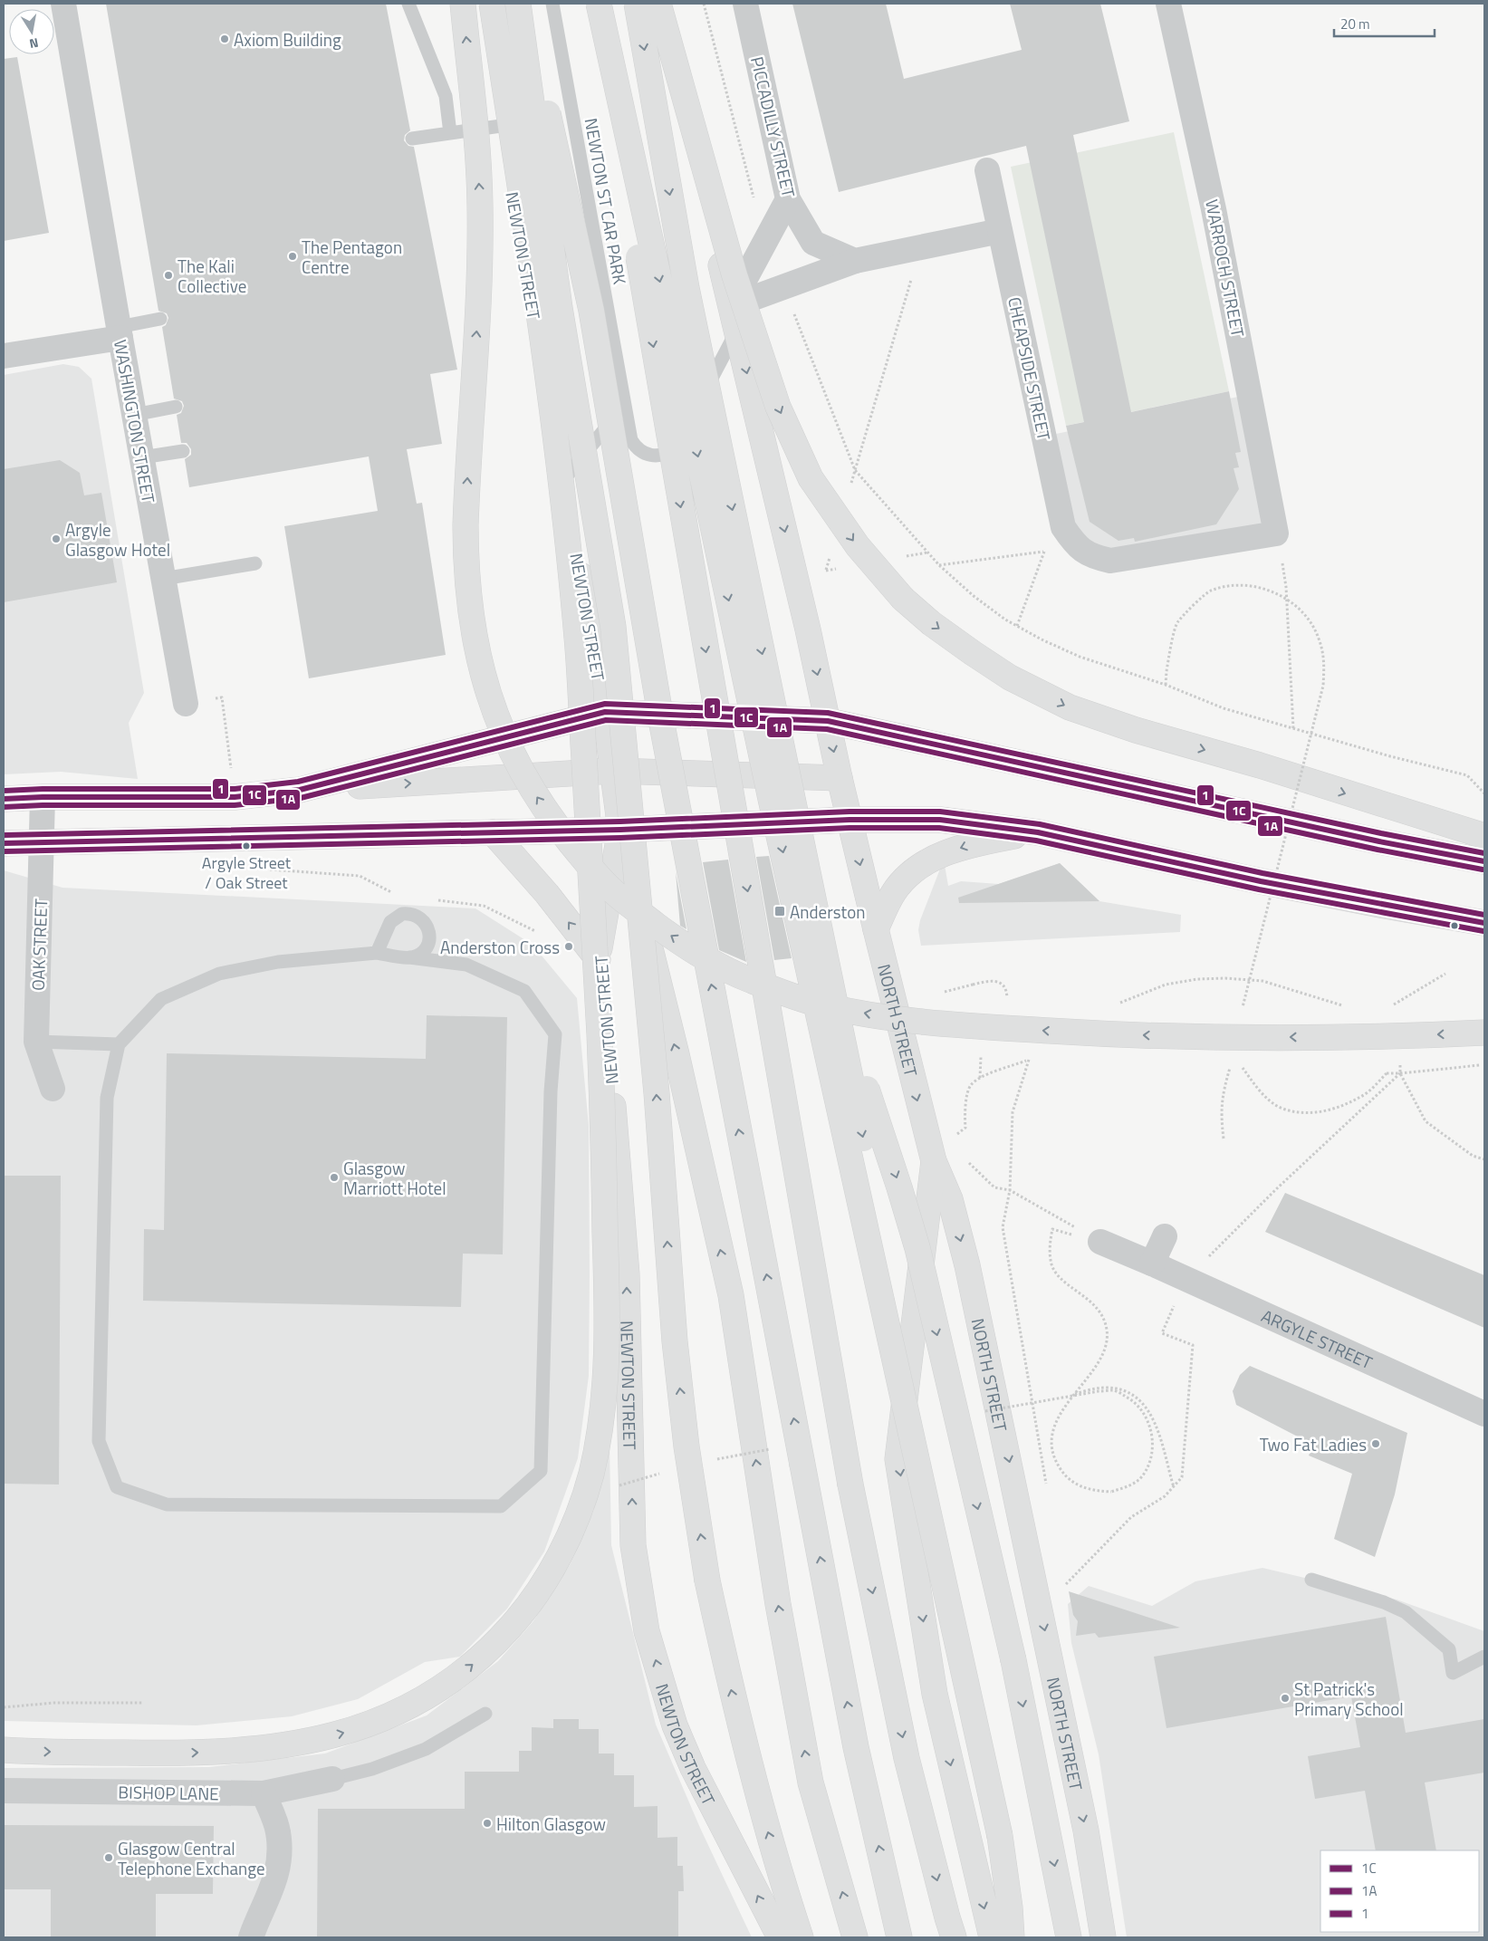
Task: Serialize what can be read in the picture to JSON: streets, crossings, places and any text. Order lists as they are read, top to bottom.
{
  "streets": {
    "main road": ["NEWTON STREET", "NORTH STREET"],
    "street": [
      "PICCADILLY STREET",
      "WARROCH STREET",
      "CHEAPSIDE STREET",
      "WASHINGTON STREET",
      "OAK STREET",
      "ARGYLE STREET",
      "BISHOP LANE"
    ],
    "lane": ["NEWTON ST CAR PARK"]
  },
  "crossings": [
    ["NEWTON ST CAR PARK", "NORTH STREET"],
    ["WARROCH STREET", "CHEAPSIDE STREET"]
  ],
  "places": {
    "other": [
      "Axiom Building",
      "The Pentagon Centre",
      "The Kali Collective",
      "Argyle Glasgow Hotel",
      "Argyle Street / Oak Street",
      "Anderston Cross",
      "Glasgow Marriott Hotel",
      "Two Fat Ladies",
      "St Patrick's Primary School",
      "Hilton Glasgow",
      "Glasgow Central Telephone Exchange"
    ],
    "transit": ["Anderston"]
  },
  "lines": ["transit line 1", "transit line 1C", "transit line 1A"],
  "legend": ["1C", "1A", "1"],
  "scale_bar": "20 m",
  "north": "bottom"
}
